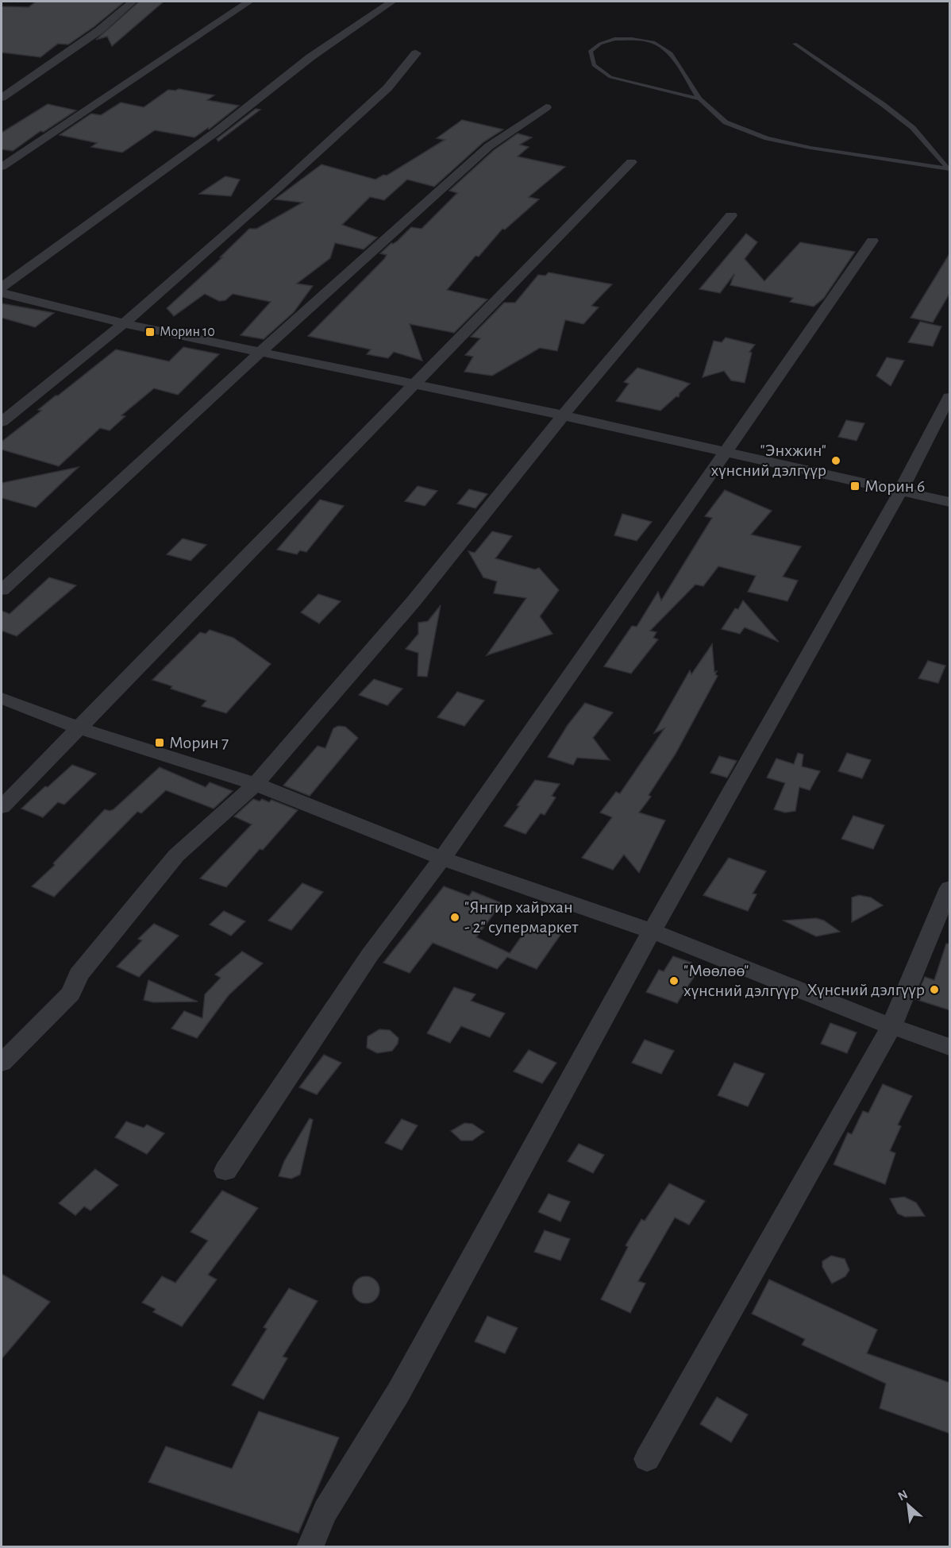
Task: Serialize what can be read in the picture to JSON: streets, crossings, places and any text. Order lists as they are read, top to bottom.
{
  "places": {
    "transit": ["Морин 10", "Морин 6", "Морин 7"],
    "other": [
      "\"Энхжин\" хүнсний дэлгүүр",
      "\"Янгир хайрхан - 2\" супермаркет",
      "\"Мөөлөө\" хүнсний дэлгүүр",
      "Хүнсний дэлгүүр"
    ]
  },
  "north": "top left"
}
